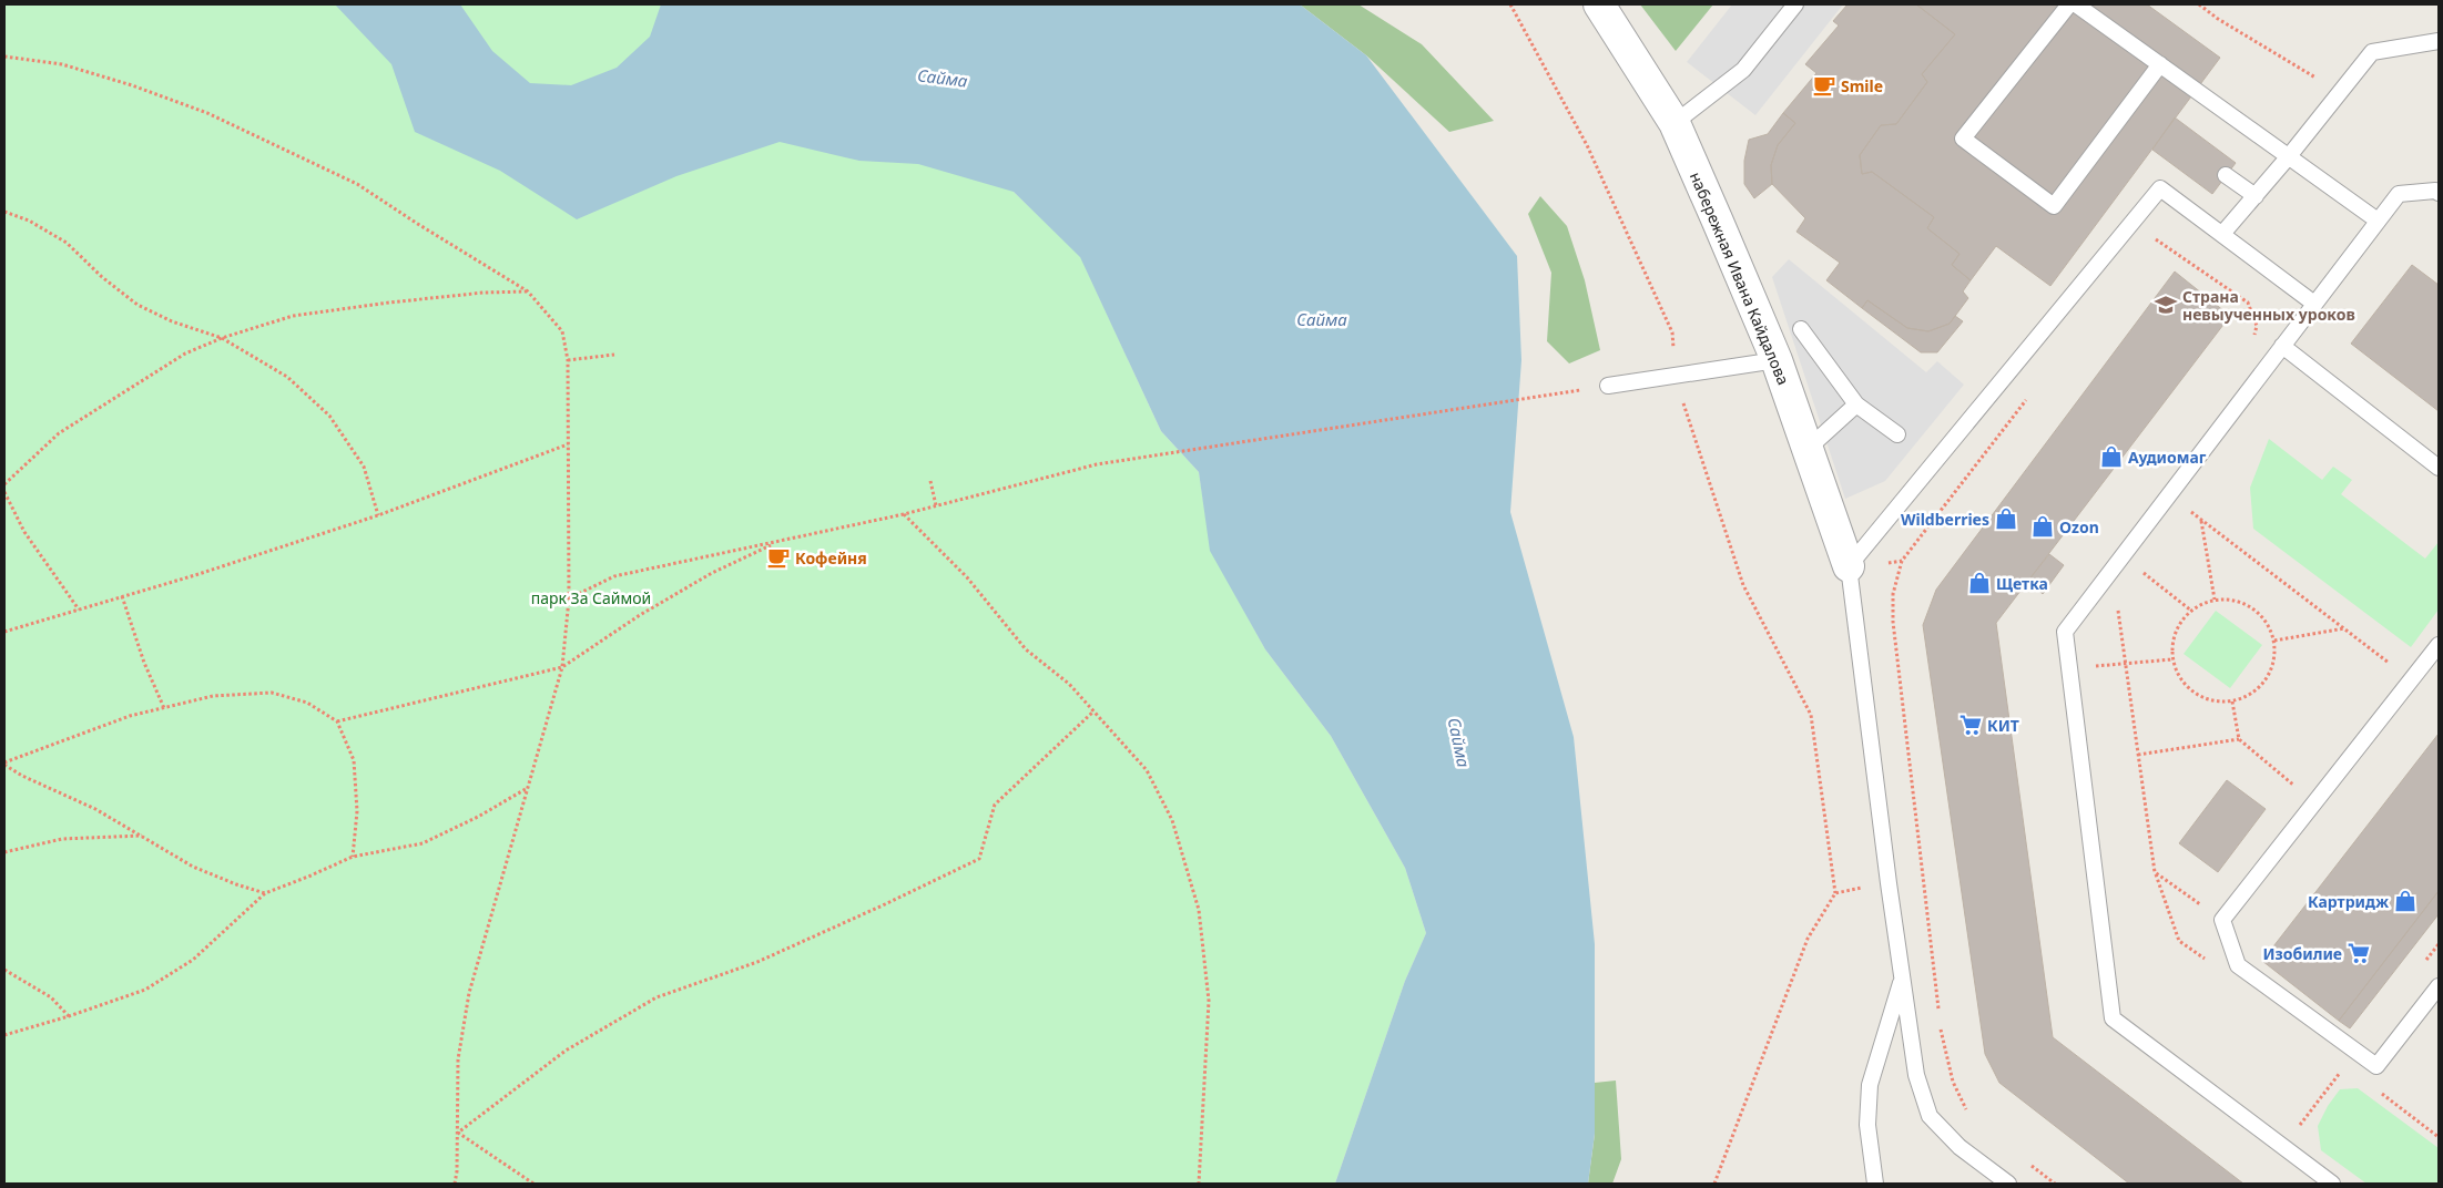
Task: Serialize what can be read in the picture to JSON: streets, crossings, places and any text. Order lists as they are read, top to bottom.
{
  "streets": {
    "street": ["набережная Ивана Кайдалова"]
  },
  "water": ["Сайма"],
  "parks": ["парк За Саймой"],
  "places": {
    "cafe": ["Smile", "Кофейня"],
    "school or university": ["Страна невыученных уроков"],
    "shop": [
      "Аудиомаг",
      "Wildberries",
      "Ozon",
      "Щетка",
      "Картридж"
    ],
    "supermarket": ["КИТ", "Изобилие"]
  }
}
